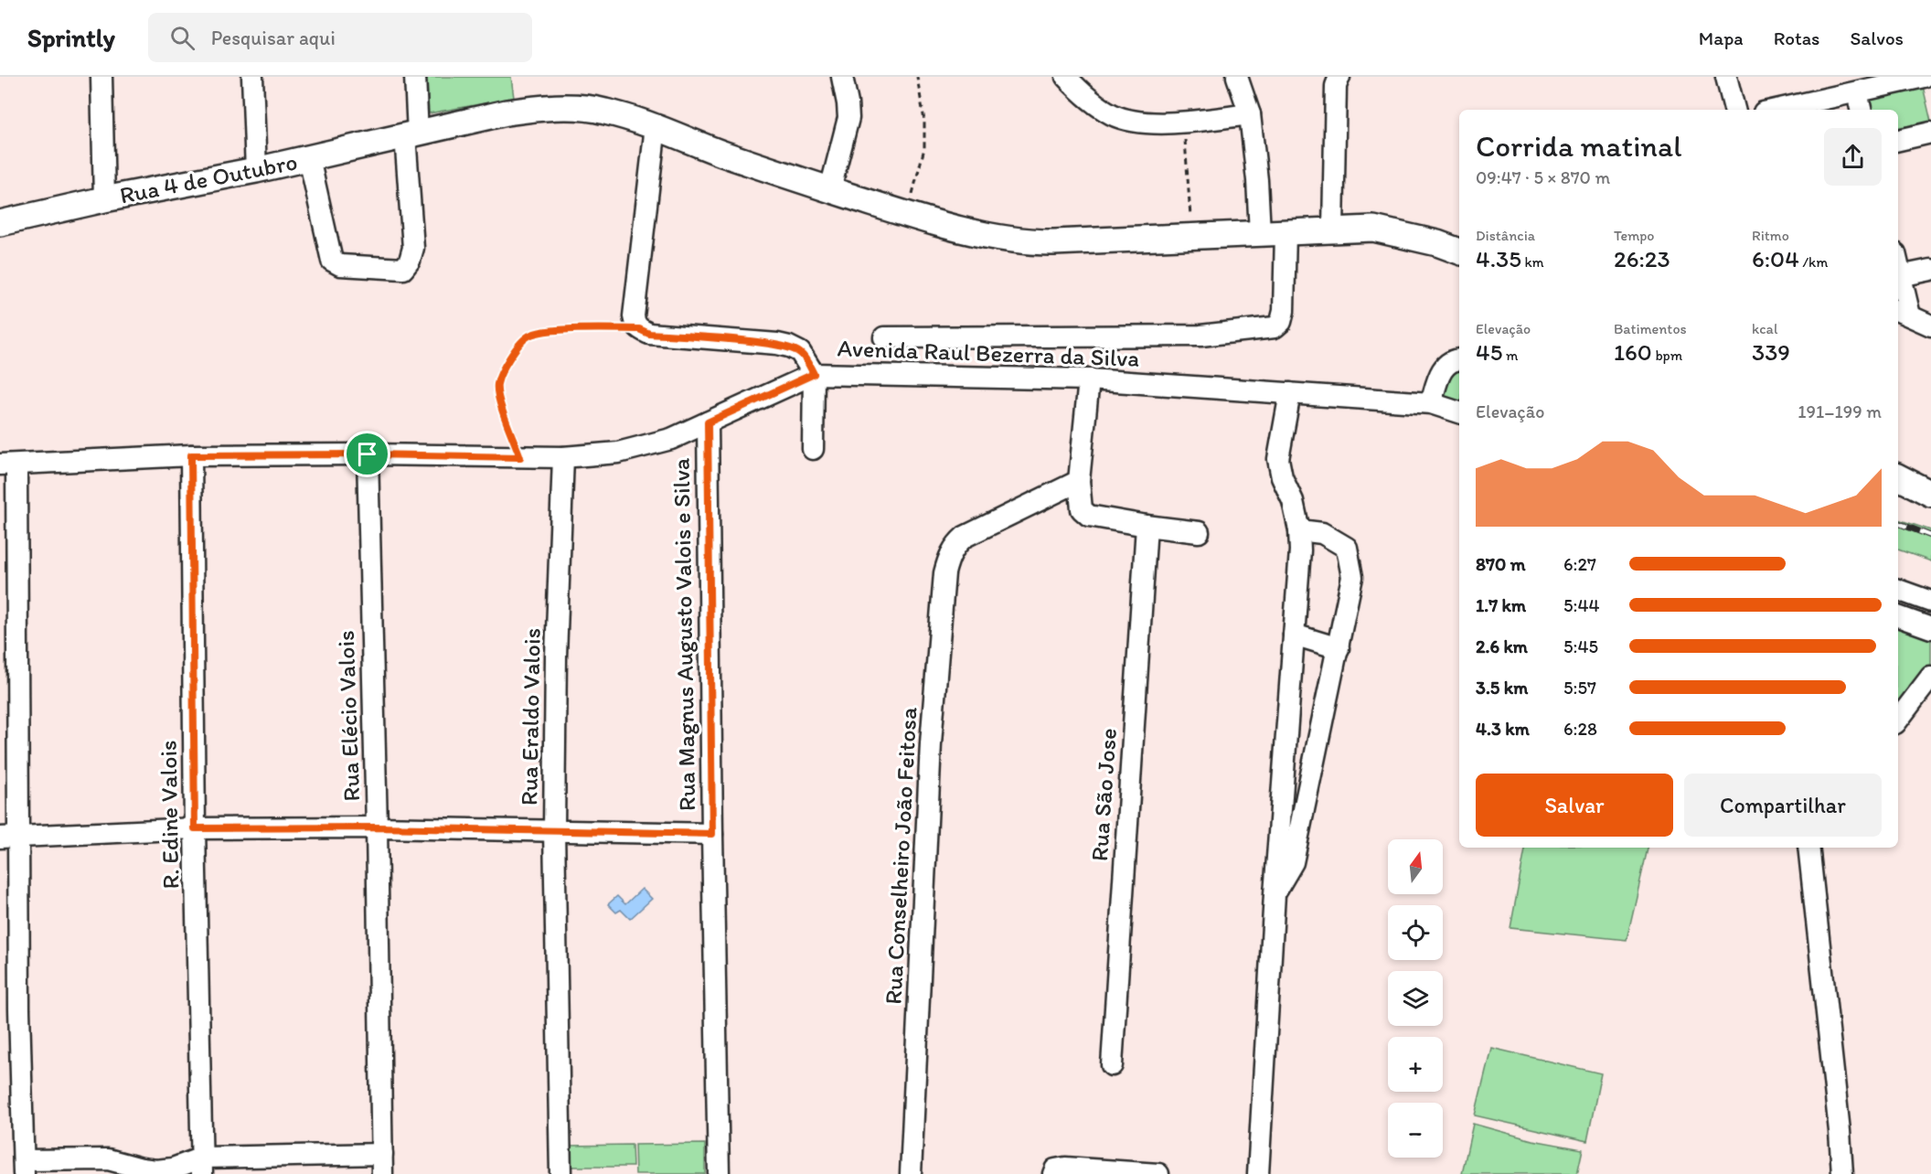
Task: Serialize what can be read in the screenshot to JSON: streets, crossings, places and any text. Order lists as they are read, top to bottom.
{
  "streets": {
    "main road": ["Rua 4 de Outubro"],
    "street": [
      "Avenida Raul Bezerra da Silva",
      "Rua Magnus Augusto Valois e Silva",
      "Rua Elécio Valois",
      "Rua Eraldo Valois",
      "Rua São Jose",
      "R. Edine Valois",
      "Rua Conselheiro João Feitosa"
    ]
  },
  "crossings": [
    ["Avenida Raul Bezerra da Silva", "Rua Magnus Augusto Valois e Silva"],
    ["Avenida Raul Bezerra da Silva", "Rua Elécio Valois"],
    ["Avenida Raul Bezerra da Silva", "Rua Eraldo Valois"],
    ["Avenida Raul Bezerra da Silva", "R. Edine Valois"]
  ],
  "north": "top",
  "page": {
    "header": "Sprintly",
    "search": "Pesquisar aqui",
    "nav": ["Mapa", "Rotas", "Salvos"],
    "heading": ["Corrida matinal", "09:47 · 5 × 870 m"],
    "stats": [
      ["Distância", "4.35 km"],
      ["Tempo", "26:23"],
      ["Ritmo", "6:04 /km"],
      ["Elevação", "45 m"],
      ["Batimentos", "160 bpm"],
      ["kcal", "339"]
    ],
    "chart": ["Elevação", "191–199 m"],
    "list": [
      {
        "name": "870 m",
        "note": "6:27"
      },
      {
        "name": "1.7 km",
        "note": "5:44"
      },
      {
        "name": "2.6 km",
        "note": "5:45"
      },
      {
        "name": "3.5 km",
        "note": "5:57"
      },
      {
        "name": "4.3 km",
        "note": "6:28"
      }
    ],
    "buttons": ["Salvar", "Compartilhar"],
    "map_buttons": ["+", "−"]
  }
}
